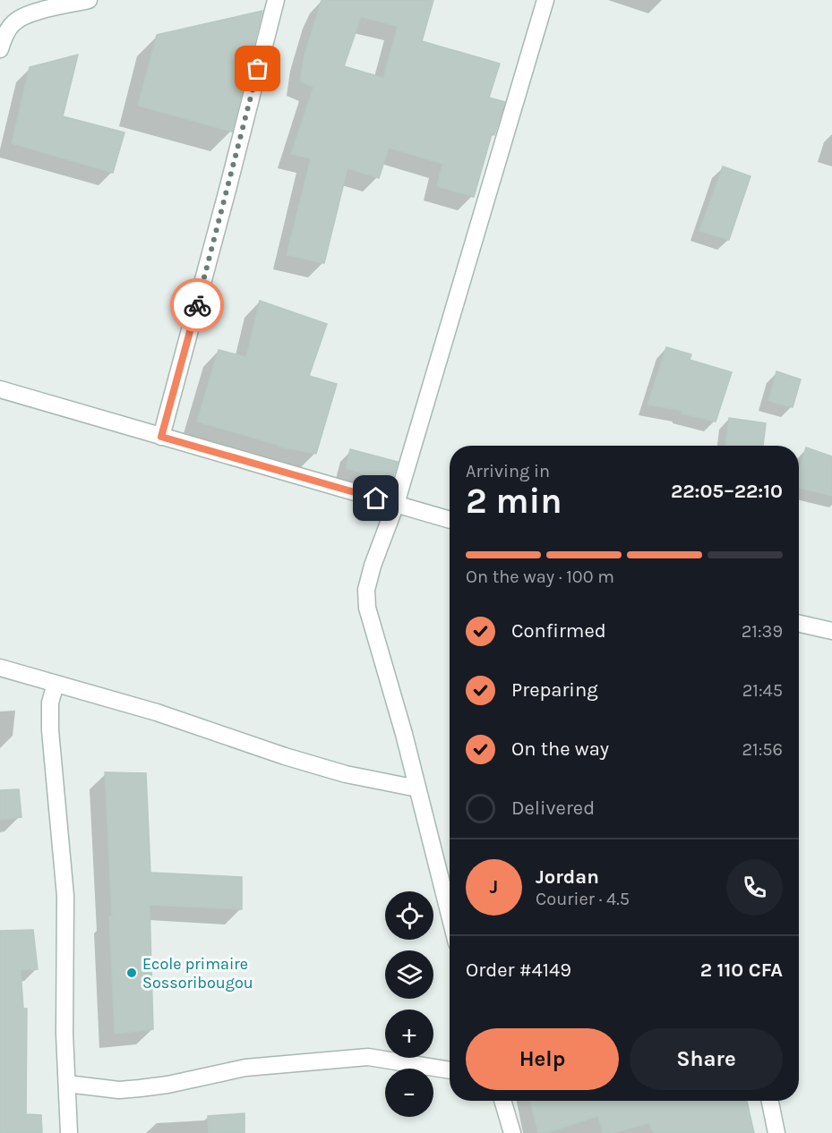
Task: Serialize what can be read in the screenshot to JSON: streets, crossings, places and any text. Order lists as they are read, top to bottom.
{
  "places": ["Ecole primaire Sossoribougou"],
  "page": {
    "heading": ["2 min", "Arriving in", "22:05–22:10"],
    "panel": [
      "Jordan",
      "Courier · 4.5",
      "Order #4149",
      "2 110 CFA"
    ],
    "bar": "On the way · 100 m",
    "list": [
      ["Confirmed", "21:39"],
      ["Preparing", "21:45"],
      ["On the way", "21:56"],
      "Delivered"
    ],
    "round": "J",
    "map_buttons": ["+", "−"],
    "buttons": ["Help", "Share"]
  }
}
